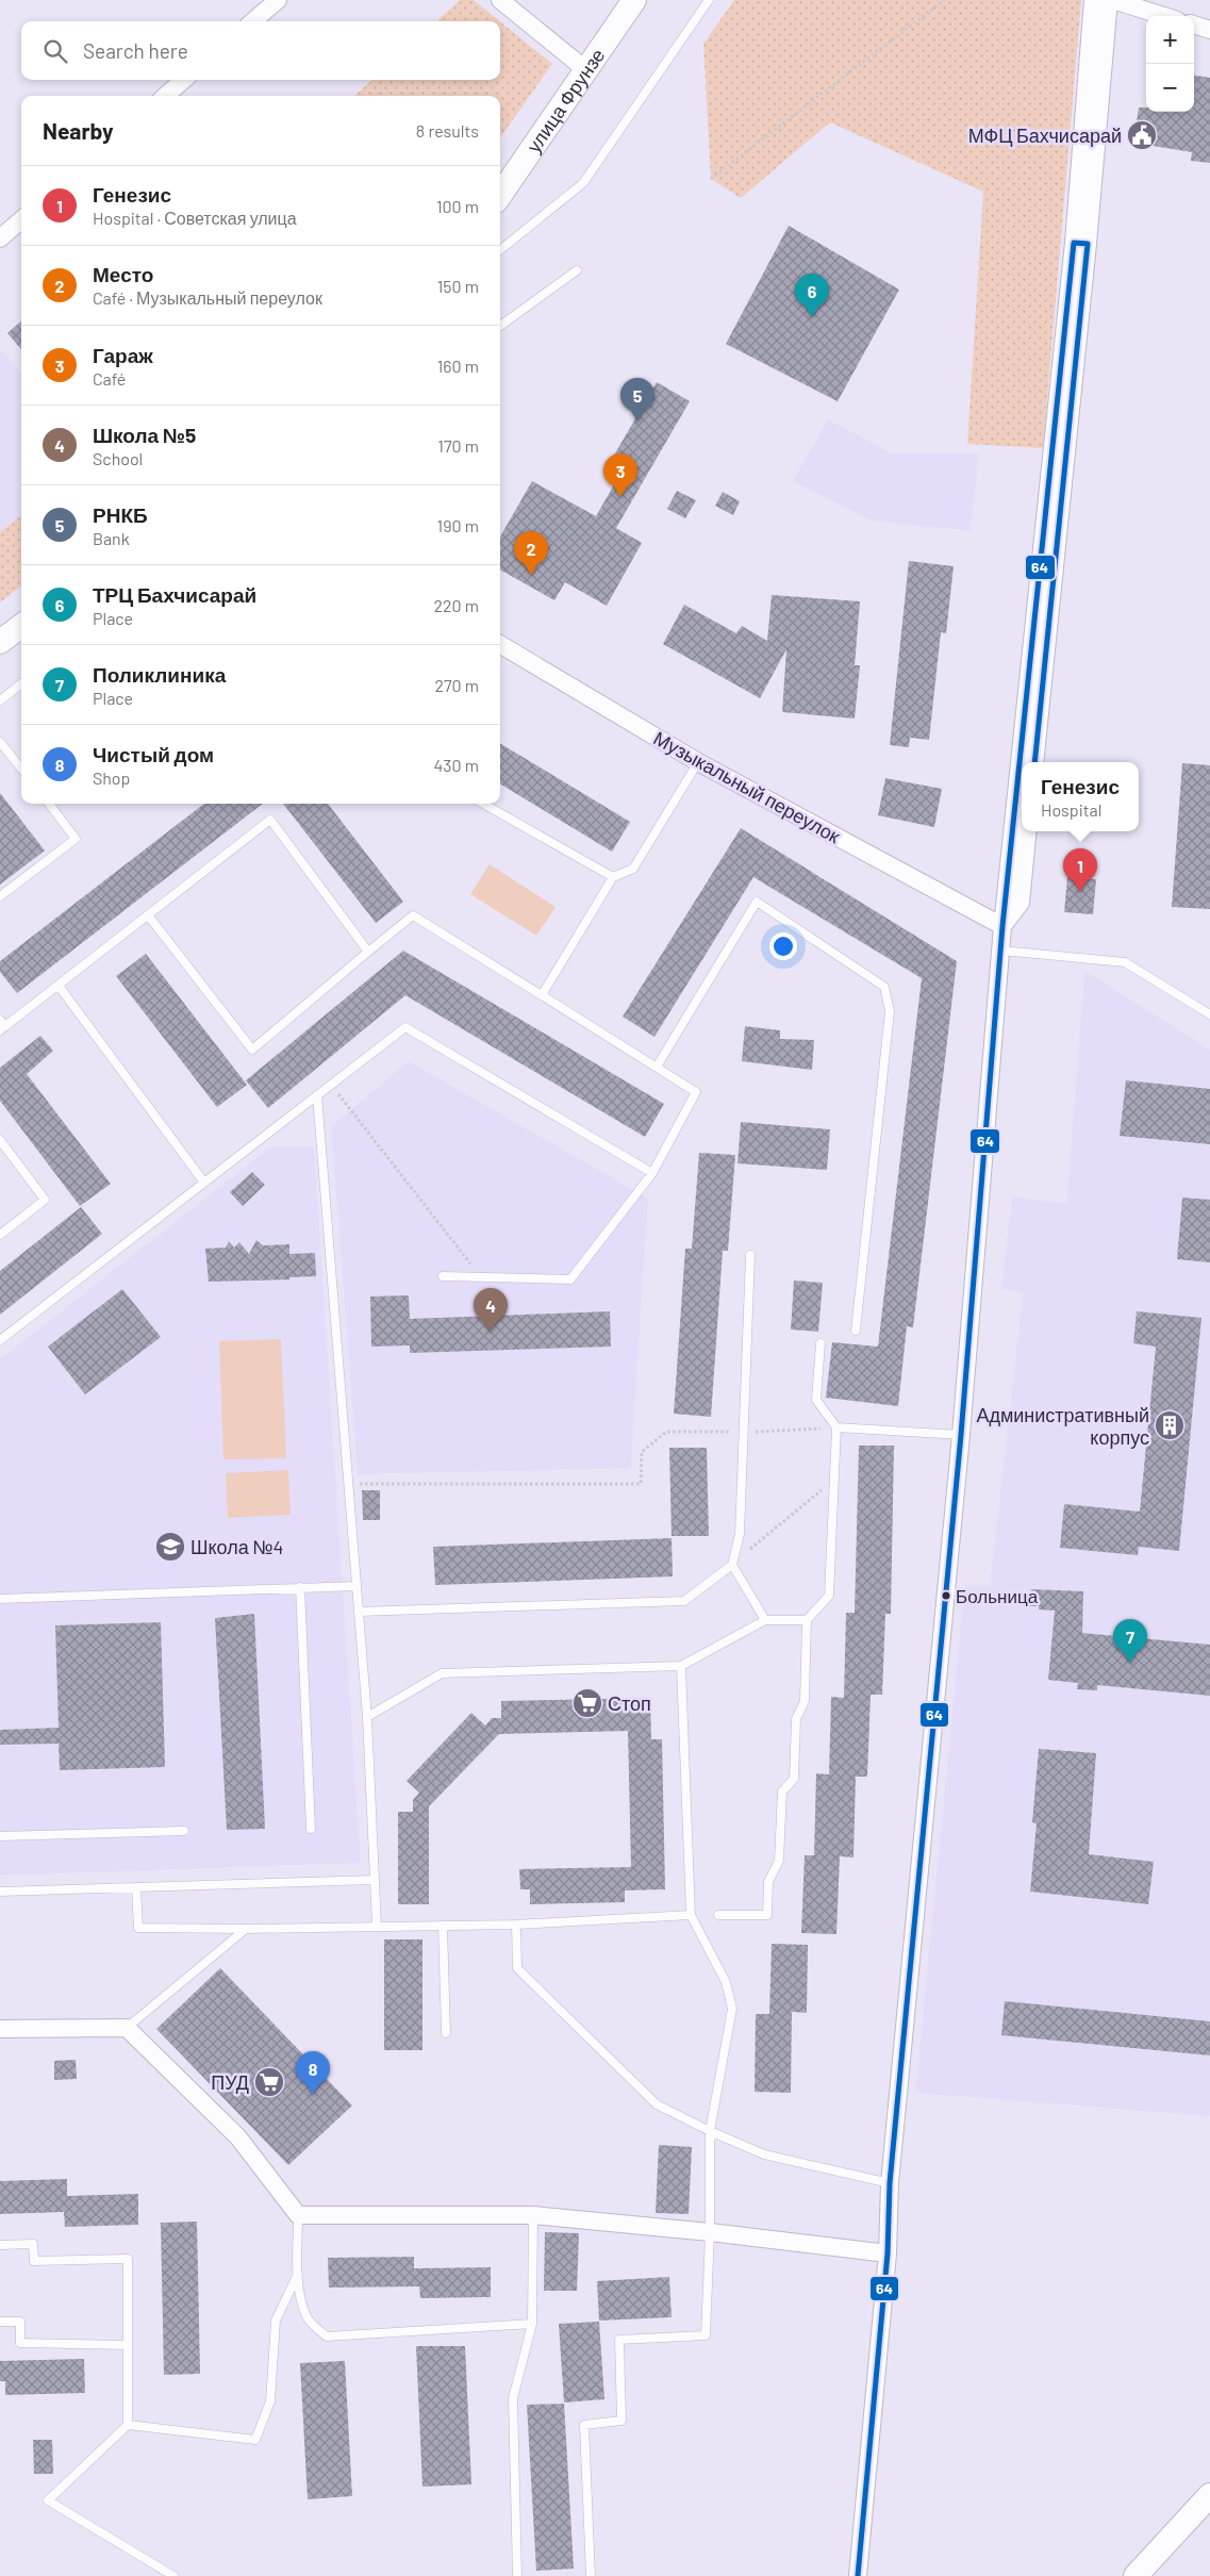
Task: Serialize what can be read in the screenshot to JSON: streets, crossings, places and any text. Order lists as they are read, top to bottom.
{
  "streets": {
    "main road": ["улица Фрунзе"],
    "street": ["Музыкальный переулок"]
  },
  "places": {
    "public building": ["МФЦ Бахчисарай"],
    "building": ["Административный корпус"],
    "school or university": ["Школа №4"],
    "other": ["Больница"],
    "supermarket": ["Стоп", "ПУД"]
  },
  "lines": ["transit line 64"],
  "page": {
    "map_buttons": ["+", "−"],
    "search": "Search here",
    "heading": ["Nearby", "8 results"],
    "list": [
      {
        "mark": "1",
        "name": "Генезис",
        "note": "Hospital · Советская улица",
        "value": "100 m"
      },
      {
        "mark": "2",
        "name": "Место",
        "note": "Café · Музыкальный переулок",
        "value": "150 m"
      },
      {
        "mark": "3",
        "name": "Гараж",
        "note": "Café",
        "value": "160 m"
      },
      {
        "mark": "4",
        "name": "Школа №5",
        "note": "School",
        "value": "170 m"
      },
      {
        "mark": "5",
        "name": "РНКБ",
        "note": "Bank",
        "value": "190 m"
      },
      {
        "mark": "6",
        "name": "ТРЦ Бахчисарай",
        "note": "Place",
        "value": "220 m"
      },
      {
        "mark": "7",
        "name": "Поликлиника",
        "note": "Place",
        "value": "270 m"
      },
      {
        "mark": "8",
        "name": "Чистый дом",
        "note": "Shop",
        "value": "430 m"
      }
    ],
    "pins": [
      "6",
      "5",
      "3",
      "2",
      "1",
      "4",
      "7",
      "8"
    ],
    "popup": ["Генезис", "Hospital"]
  }
}
